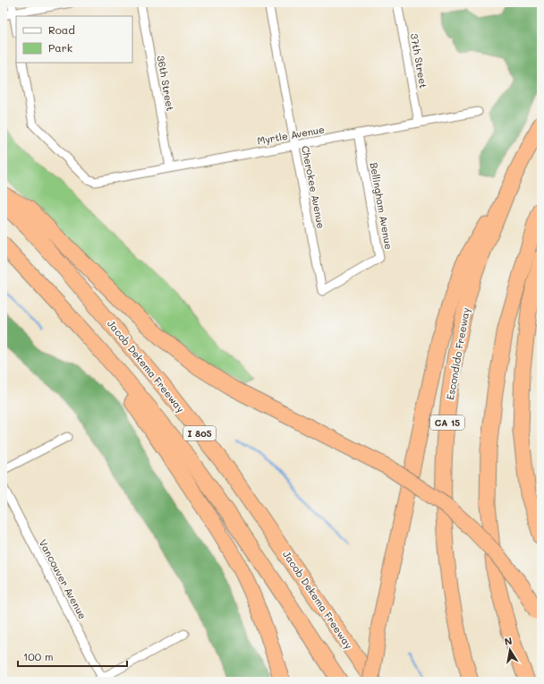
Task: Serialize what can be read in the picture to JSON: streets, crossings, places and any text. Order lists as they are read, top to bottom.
{
  "streets": {
    "highway": [
      "Escondido Freeway",
      "Jacob Dekema Freeway",
      "CA 15",
      "I 805"
    ],
    "street": [
      "37th Street",
      "36th Street",
      "Myrtle Avenue",
      "Cherokee Avenue",
      "Bellingham Avenue",
      "Vancouver Avenue"
    ]
  },
  "crossings": [
    ["37th Street", "Myrtle Avenue"],
    ["36th Street", "Myrtle Avenue"],
    ["Myrtle Avenue", "Cherokee Avenue"],
    ["Myrtle Avenue", "Bellingham Avenue"],
    ["Cherokee Avenue", "Bellingham Avenue"]
  ],
  "legend": ["Road", "Park"],
  "scale_bar": "100 m",
  "north": "top"
}
